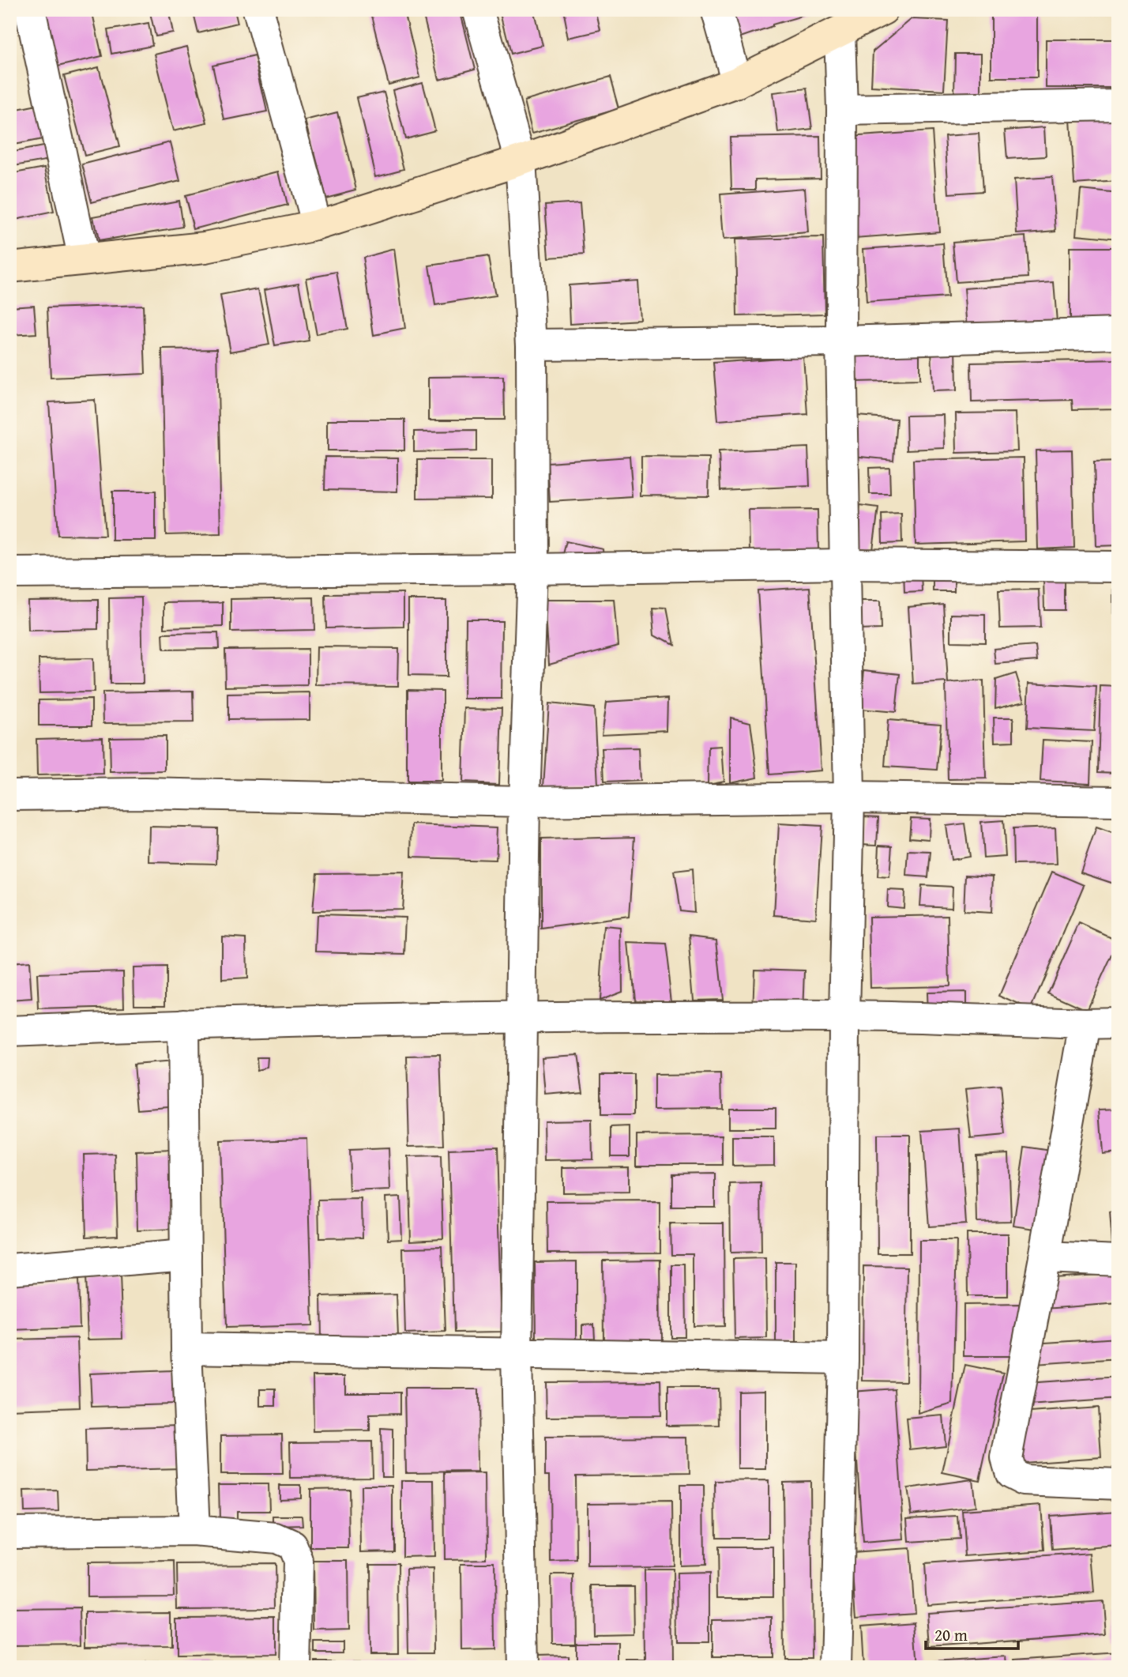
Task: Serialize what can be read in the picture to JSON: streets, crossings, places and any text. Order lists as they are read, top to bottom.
{
  "scale_bar": "20 m"
}
